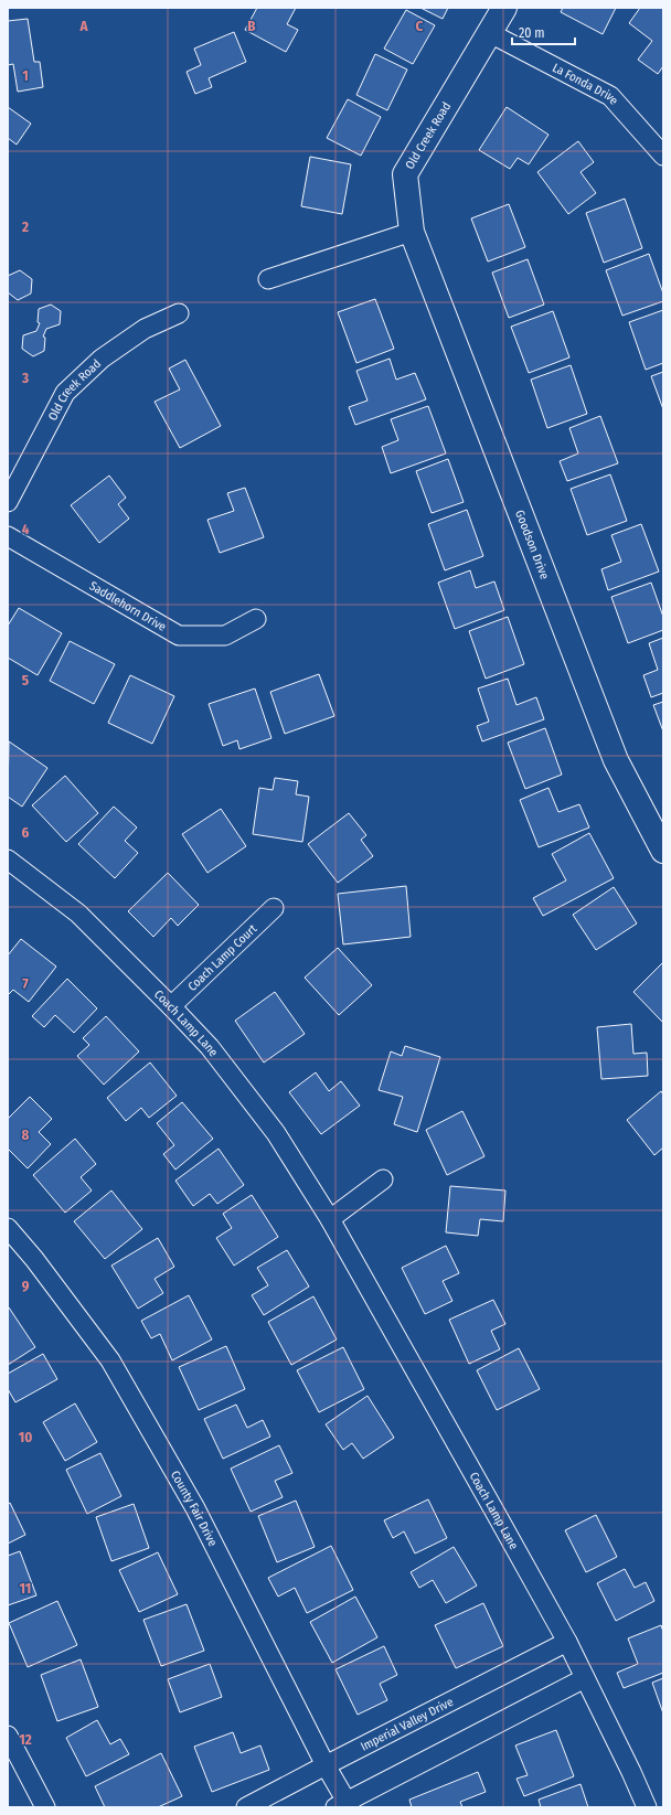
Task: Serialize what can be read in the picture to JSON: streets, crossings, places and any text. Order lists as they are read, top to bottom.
{
  "streets": {
    "street": [
      "La Fonda Drive",
      "Old Creek Road",
      "Goodson Drive",
      "Saddlehorn Drive",
      "Coach Lamp Court",
      "Coach Lamp Lane",
      "County Fair Drive",
      "Imperial Valley Drive"
    ]
  },
  "crossings": [
    ["La Fonda Drive", "Old Creek Road"],
    ["Old Creek Road", "Goodson Drive"],
    ["Coach Lamp Court", "Coach Lamp Lane"],
    ["Coach Lamp Lane", "Imperial Valley Drive"],
    ["County Fair Drive", "Imperial Valley Drive"]
  ],
  "scale_bar": "20 m",
  "grid": {
    "columns": ["A", "B", "C"],
    "rows": [
      "1",
      "2",
      "3",
      "4",
      "5",
      "6",
      "7",
      "8",
      "9",
      "10",
      "11",
      "12"
    ]
  }
}
